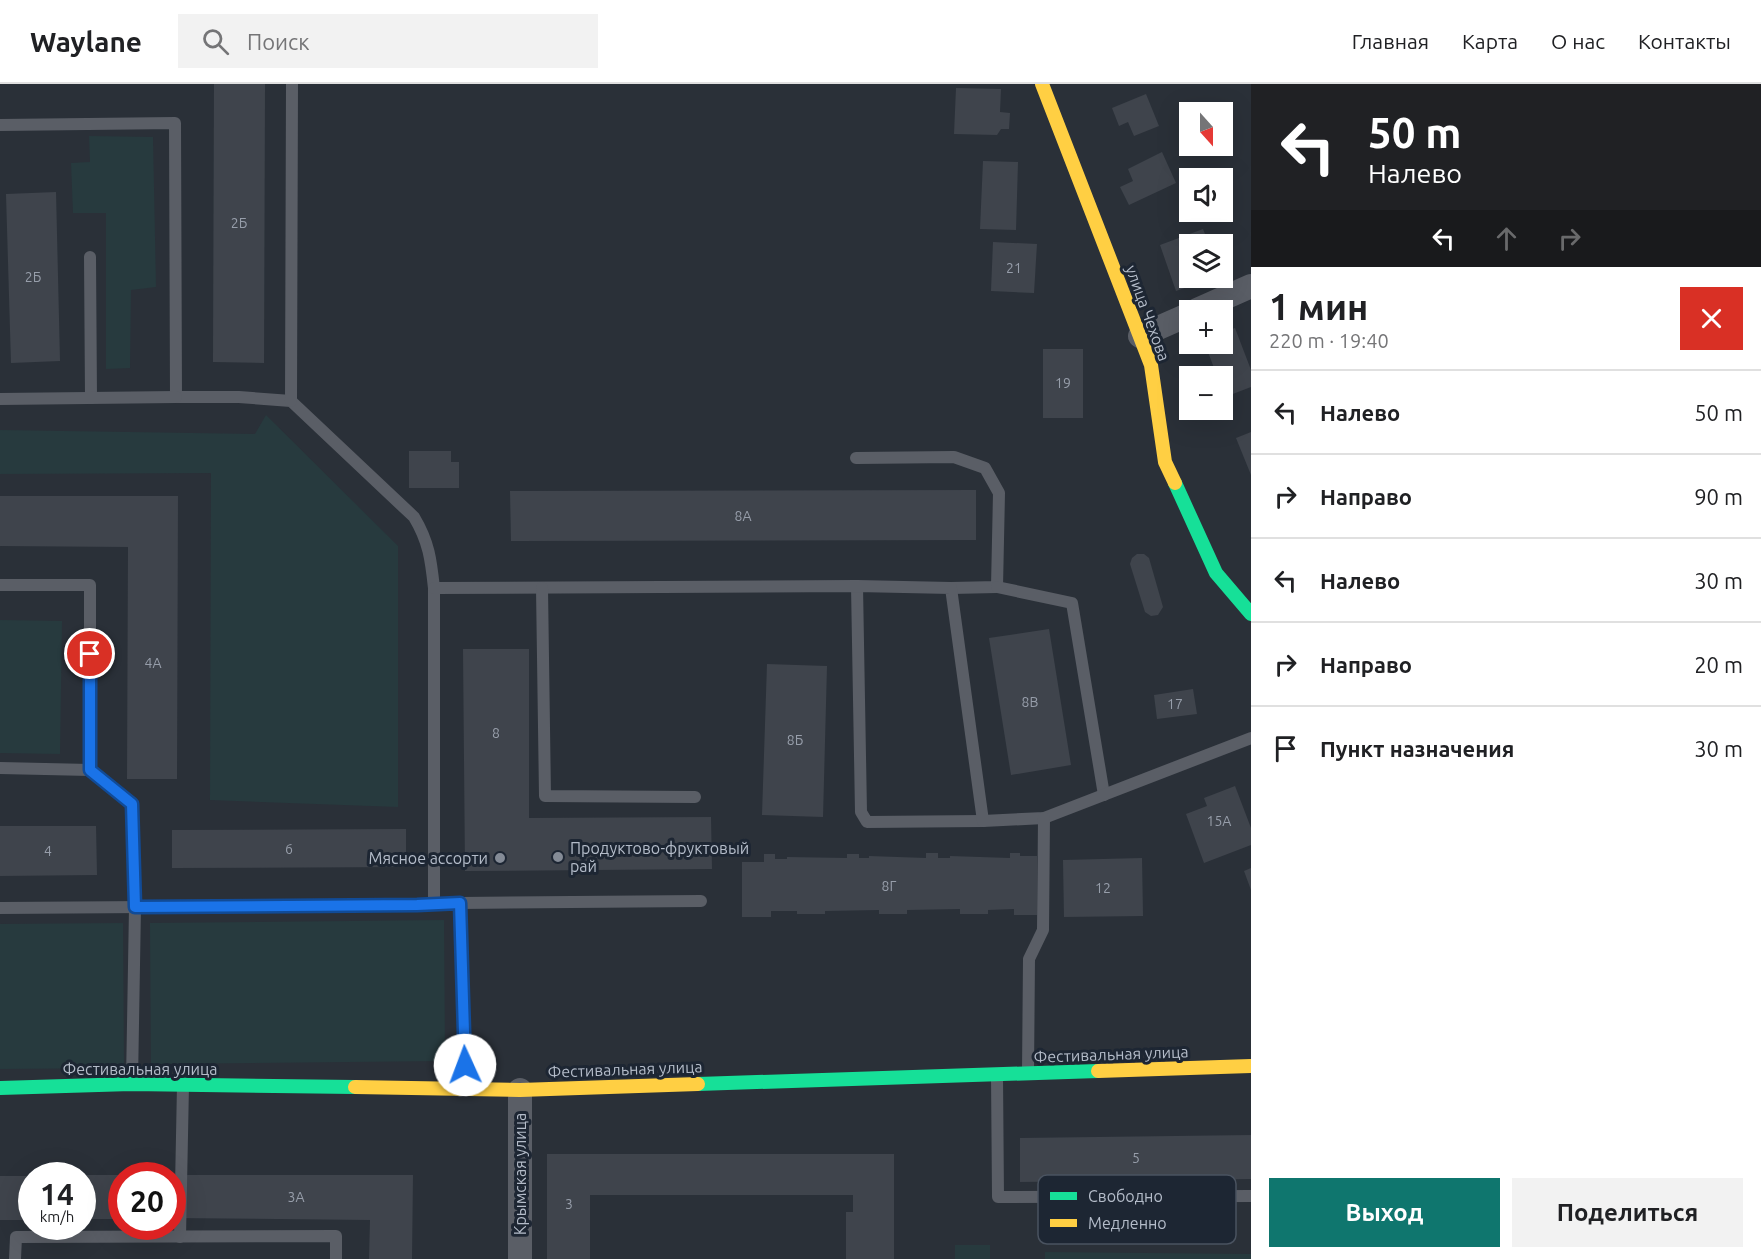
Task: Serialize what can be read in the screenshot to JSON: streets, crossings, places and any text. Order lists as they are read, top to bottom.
{
  "streets": {
    "street": ["улица Чехова", "Фестивальная улица", "Крымская улица"]
  },
  "crossings": [
    ["Фестивальная улица", "Крымская улица"]
  ],
  "places": ["Продуктово-фруктовый рай", "Мясное ассорти"],
  "house_numbers": [
    "2Б",
    "21",
    "2Б",
    "19",
    "8А",
    "4А",
    "8В",
    "17",
    "8",
    "8Б",
    "15А",
    "6",
    "4",
    "8Г",
    "12",
    "5",
    "3А",
    "3"
  ],
  "legend": ["Свободно", "Медленно"],
  "north": "bottom",
  "page": {
    "header": "Waylane",
    "search": "Поиск",
    "nav": [
      "Главная",
      "Карта",
      "О нас",
      "Контакты"
    ],
    "turn": ["50 m", "Налево"],
    "map_buttons": ["+", "−"],
    "heading": ["1 мин", "220 m · 19:40"],
    "list": [
      {
        "name": "Налево",
        "value": "50 m"
      },
      {
        "name": "Направо",
        "value": "90 m"
      },
      {
        "name": "Налево",
        "value": "30 m"
      },
      {
        "name": "Направо",
        "value": "20 m"
      },
      {
        "name": "Пункт назначения",
        "value": "30 m"
      }
    ],
    "speed": "14 km/h",
    "limit": "20",
    "buttons": ["Выход", "Поделиться"]
  }
}
